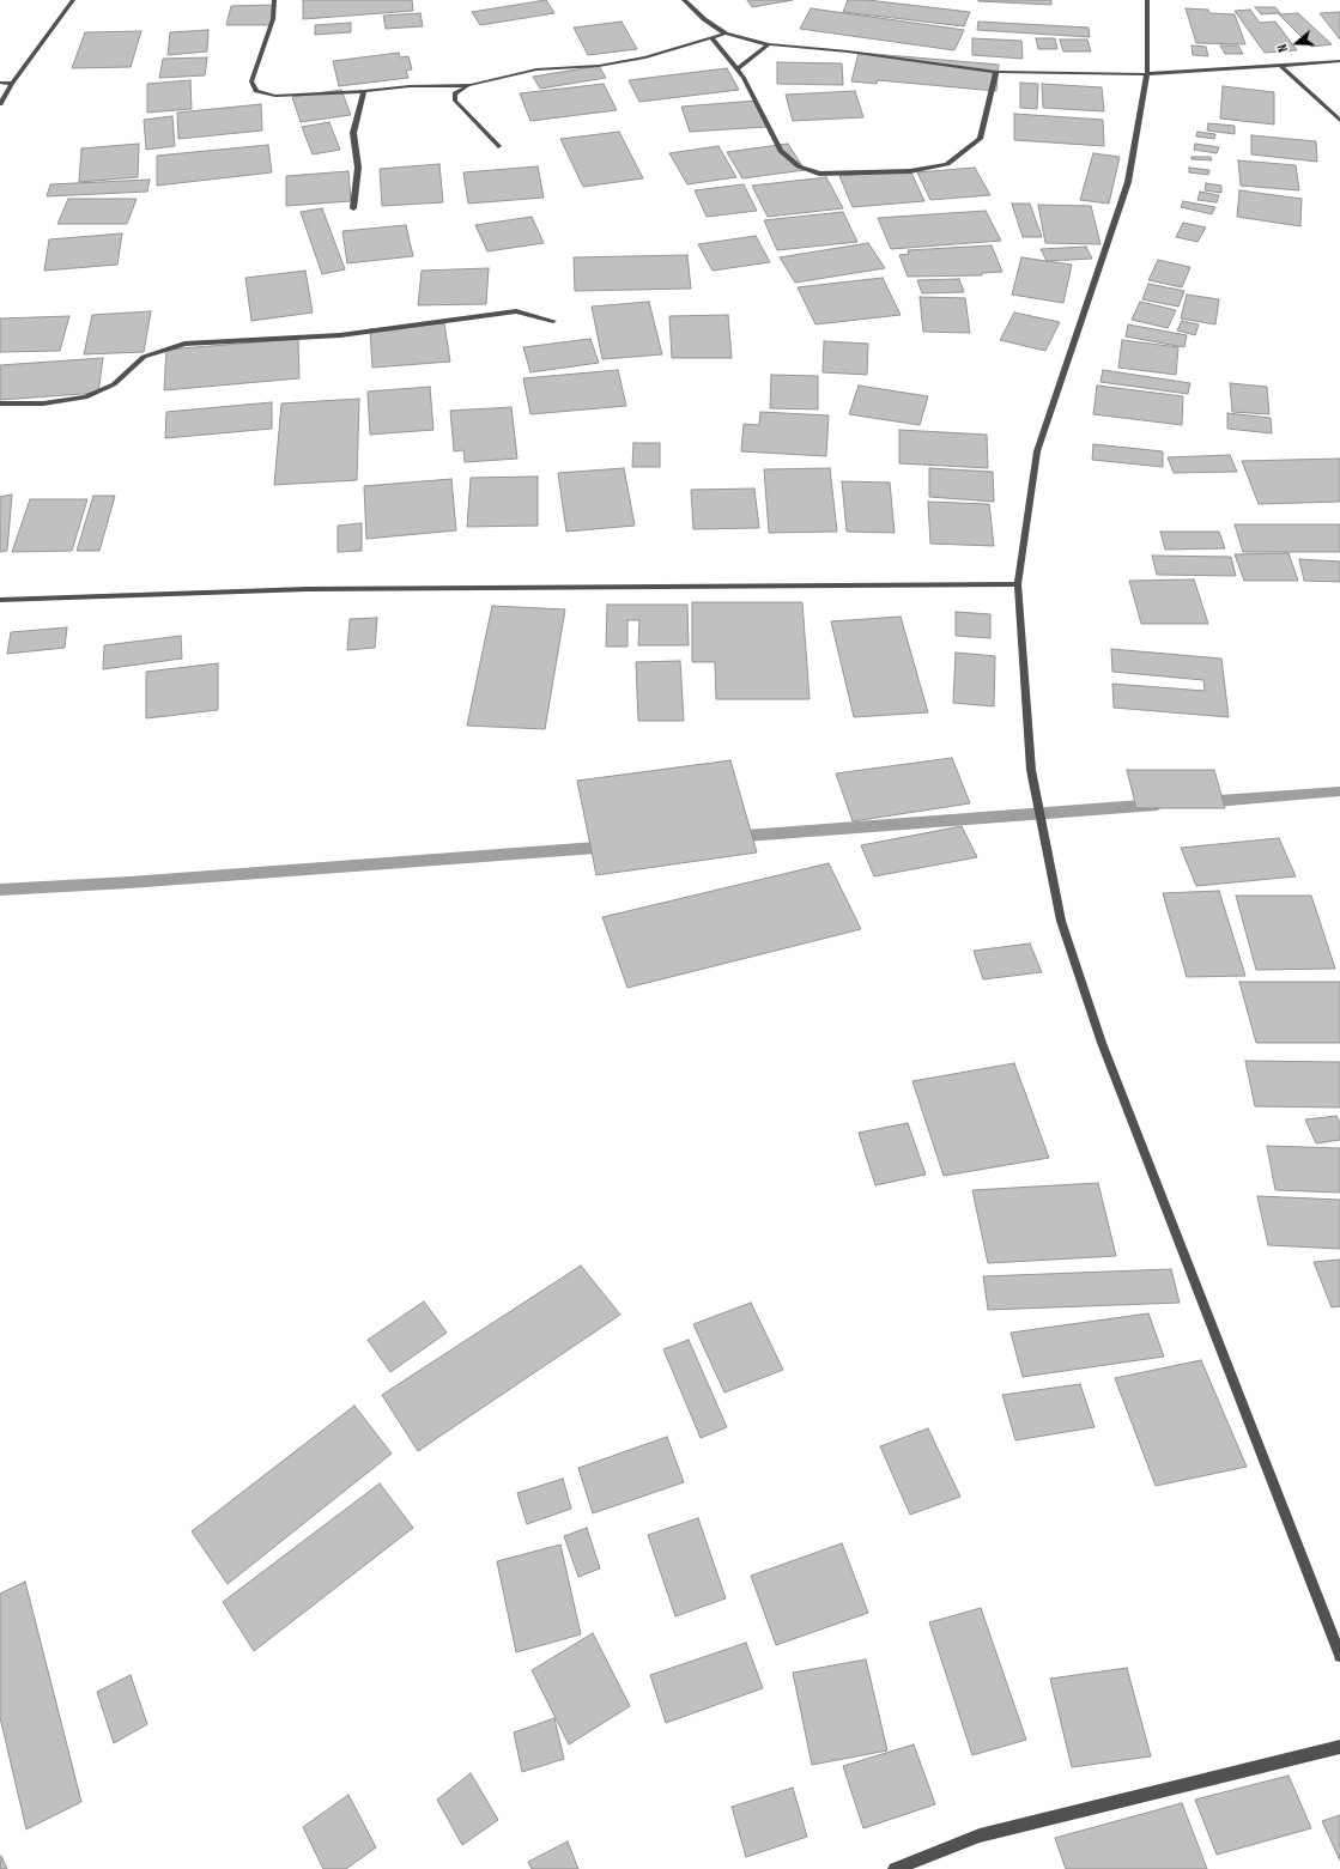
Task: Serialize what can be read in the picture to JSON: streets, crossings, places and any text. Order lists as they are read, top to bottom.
{
  "north": "left"
}
